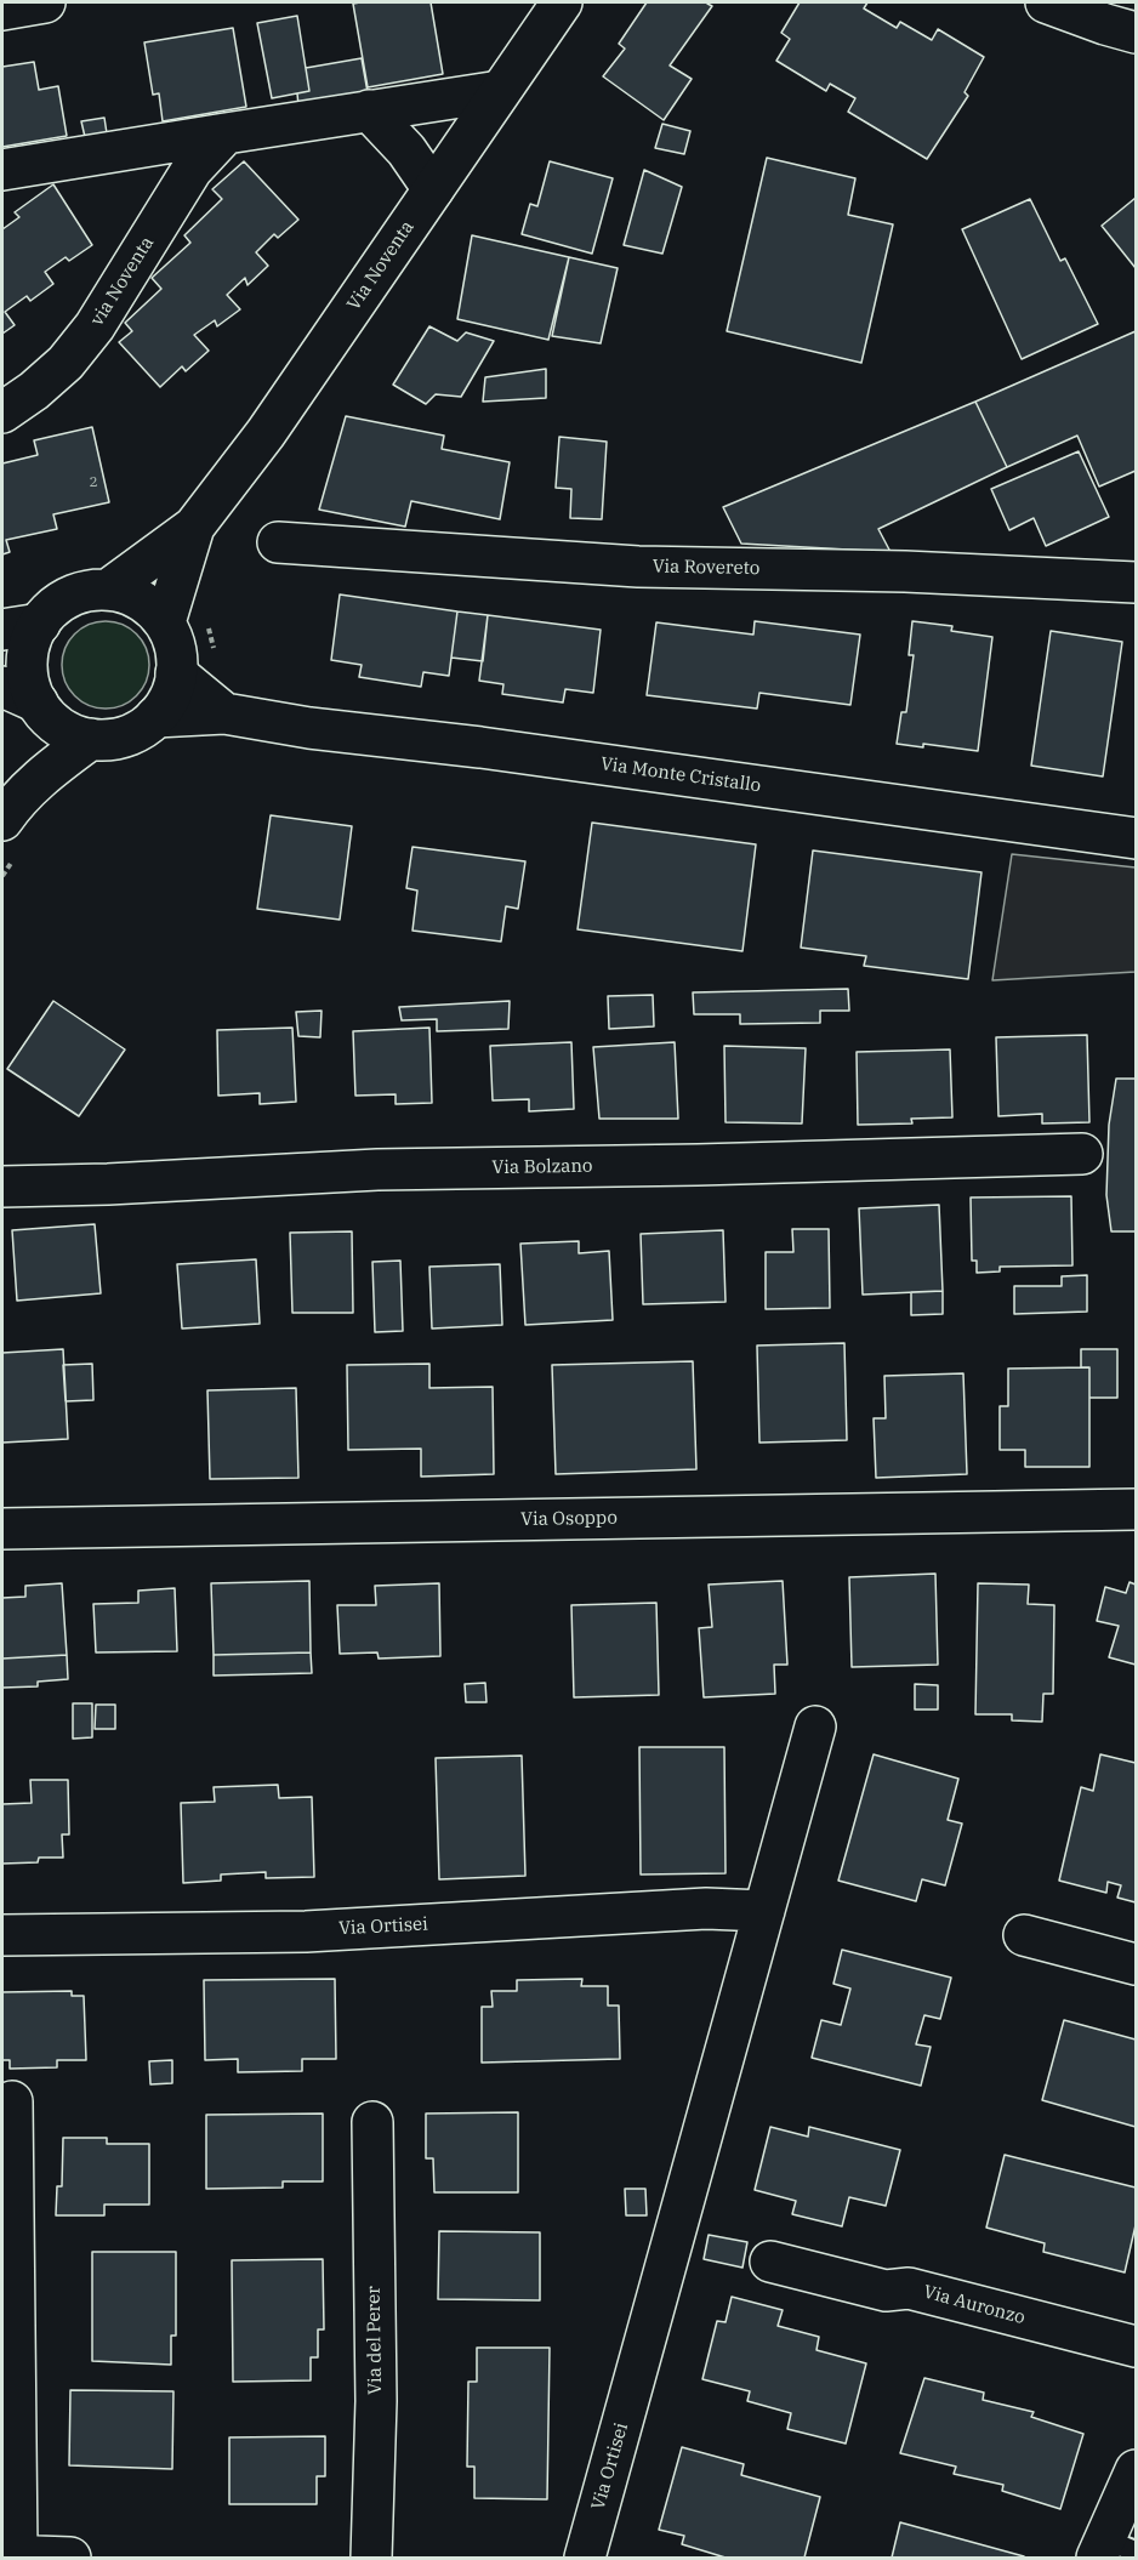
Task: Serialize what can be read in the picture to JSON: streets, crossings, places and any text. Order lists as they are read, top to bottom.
{
  "streets": {
    "street": [
      "Via Noventa",
      "via Noventa",
      "Via Rovereto",
      "Via Monte Cristallo",
      "Via Bolzano",
      "Via Osoppo",
      "Via Ortisei",
      "Via Auronzo",
      "Via del Perer"
    ]
  },
  "crossings": [
    ["Via Noventa", "Via Monte Cristallo"]
  ],
  "house_numbers": ["2"]
}
